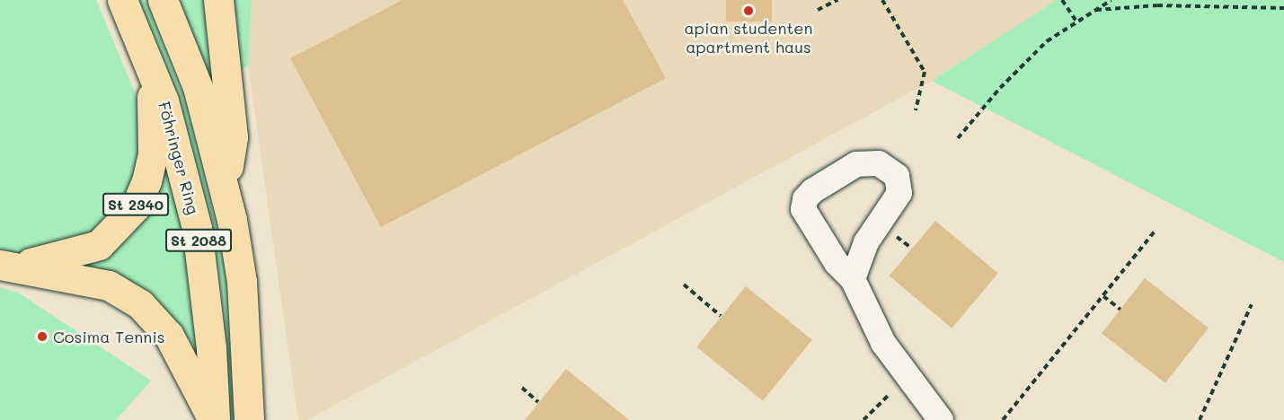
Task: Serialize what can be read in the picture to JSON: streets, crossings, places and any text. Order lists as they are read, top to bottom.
{
  "streets": {
    "highway": ["Föhringer Ring", "St 2340", "St 2088"]
  },
  "crossings": [
    ["Föhringer Ring", "St 2340"]
  ],
  "places": ["apian studenten apartment haus", "Cosima Tennis"]
}
